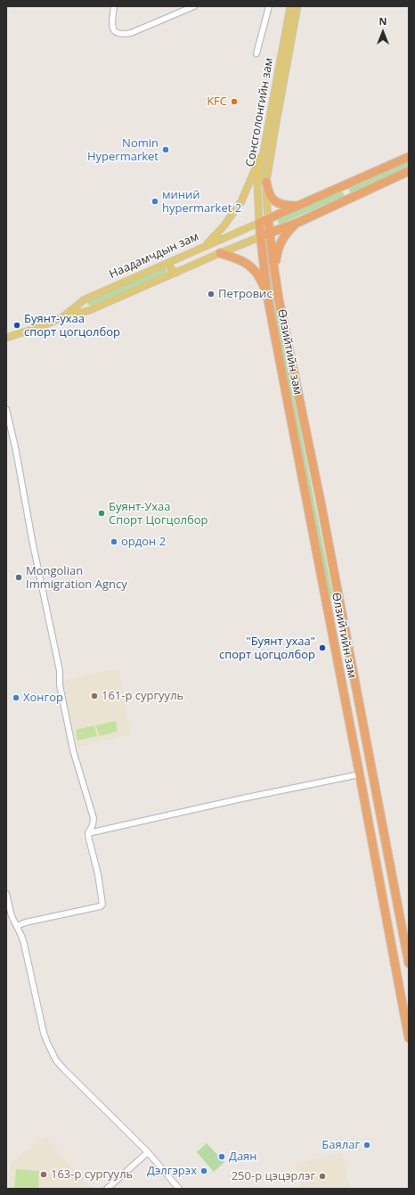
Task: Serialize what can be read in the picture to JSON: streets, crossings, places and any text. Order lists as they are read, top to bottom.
{
  "streets": {
    "highway": ["Өлзийтийн зам"],
    "main road": ["Сонсголонгийн зам", "Наадамчдын зам"]
  },
  "crossings": [
    ["Сонсголонгийн зам", "Наадамчдын зам"],
    ["Сонсголонгийн зам", "Өлзийтийн зам"],
    ["Наадамчдын зам", "Өлзийтийн зам"]
  ],
  "places": [
    "KFC",
    "Nomin Hypermarket",
    "миний hypermarket 2",
    "Петровис",
    "Буянт-ухаа спорт цогцолбор",
    "Буянт-Ухаа Спорт Цогцолбор",
    "ордон 2",
    "Mongolian Immigration Agncy",
    "\"Буянт ухаа\" спорт цогцолбор",
    "161-р сургууль",
    "Хонгор",
    "Баялаг",
    "Даян",
    "Дэлгэрэх",
    "163-р сургууль",
    "250-р цэцэрлэг"
  ],
  "north": "top"
}
